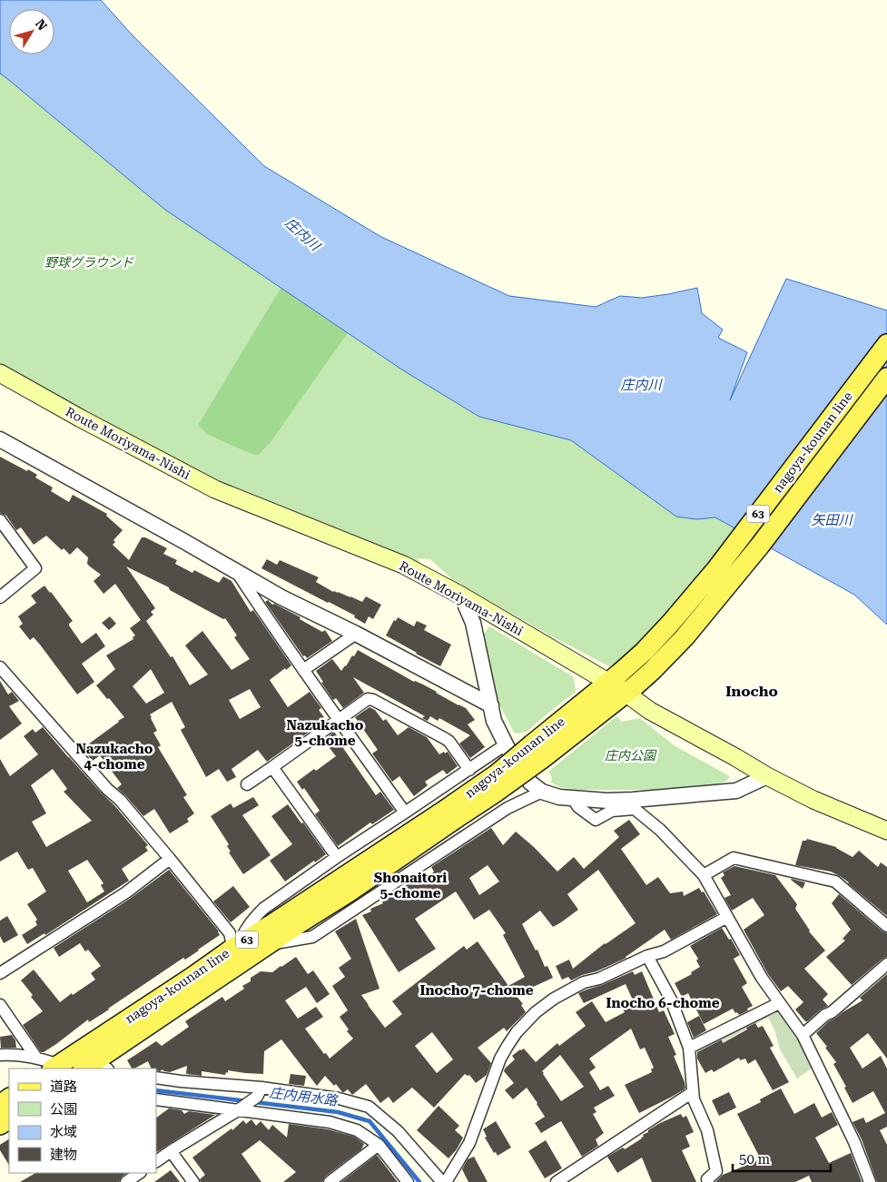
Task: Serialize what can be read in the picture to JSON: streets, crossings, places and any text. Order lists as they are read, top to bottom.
{
  "streets": {
    "main road": ["nagoya-kounan line", "Route Moriyama-Nishi", "63"]
  },
  "crossings": [
    ["nagoya-kounan line", "Route Moriyama-Nishi"]
  ],
  "districts": [
    "Inocho",
    "Nazukacho 5-chome",
    "Nazukacho 4-chome",
    "Shonaitori 5-chome",
    "Inocho 7-chome",
    "Inocho 6-chome"
  ],
  "water": ["庄内川", "矢田川", "庄内用水路"],
  "parks": ["野球グラウンド", "庄内公園"],
  "legend": [
    "道路",
    "公園",
    "水域",
    "建物"
  ],
  "scale_bar": "50 m",
  "north": "top right"
}
